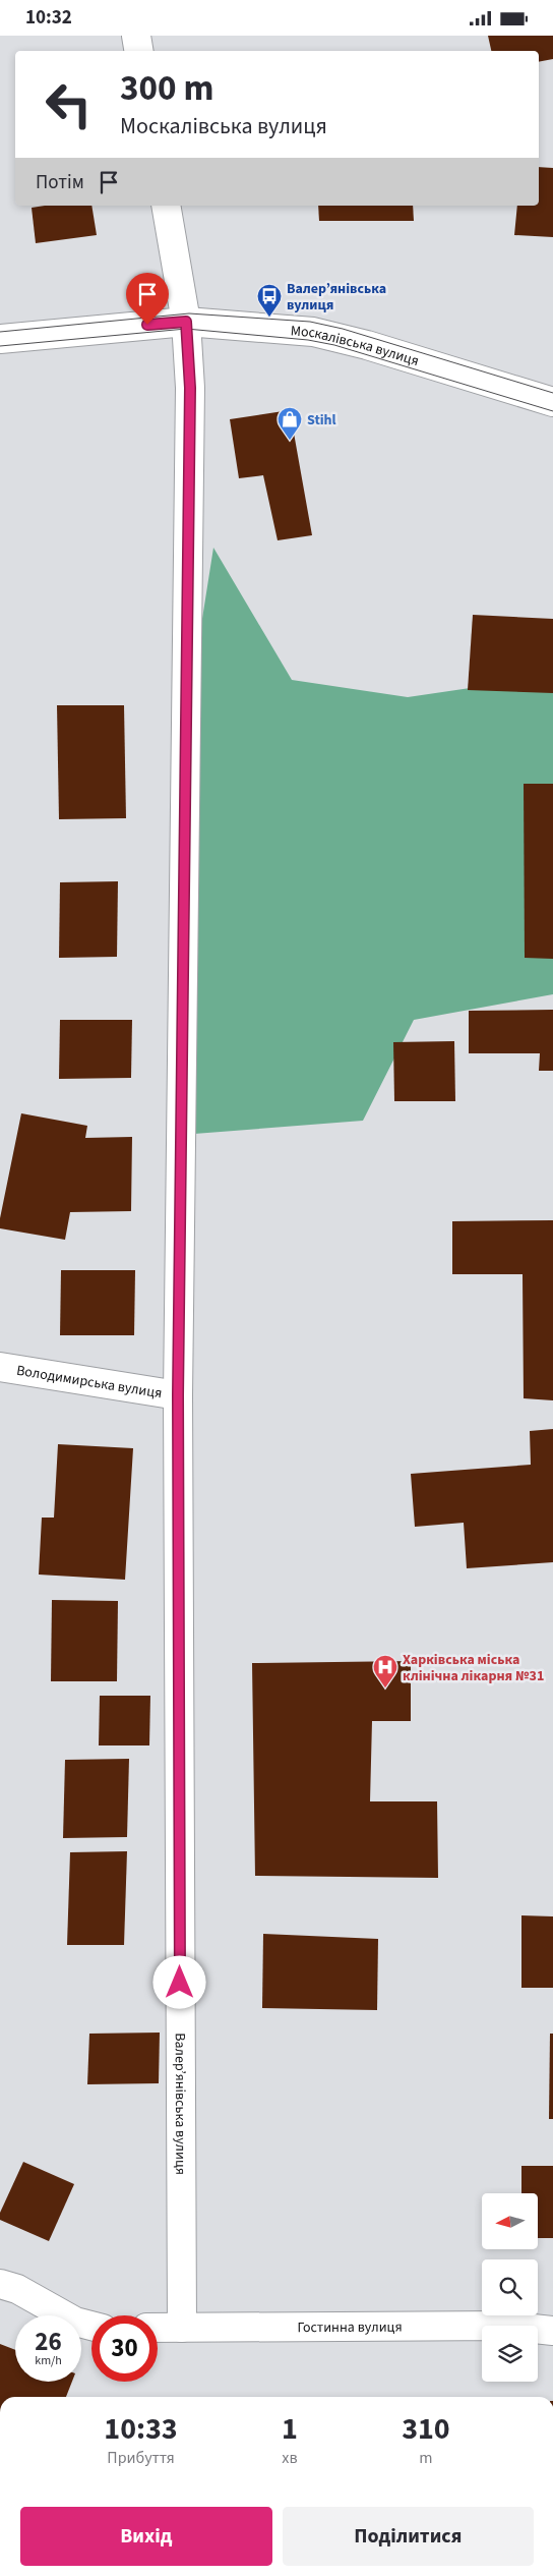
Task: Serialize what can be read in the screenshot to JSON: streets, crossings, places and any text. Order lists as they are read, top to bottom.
{
  "streets": {
    "street": [
      "Москалівська вулиця",
      "Володимирська вулиця",
      "Валер’янівська вулиця",
      "Гостинна вулиця"
    ]
  },
  "crossings": [
    ["Москалівська вулиця", "Валер’янівська вулиця"],
    ["Володимирська вулиця", "Валер’янівська вулиця"],
    ["Валер’янівська вулиця", "Гостинна вулиця"]
  ],
  "places": {
    "bus stop": ["Валер’янівська вулиця"],
    "shop": ["Stihl"],
    "hospital": ["Харківська міська клінічна лікарня №31"]
  },
  "north": "left",
  "page": {
    "status": "10:32",
    "turn": ["300 m", "Москалівська вулиця"],
    "then": "Потім",
    "speed": "26 km/h",
    "limit": "30",
    "eta": [
      "10:33",
      "Прибуття",
      "1",
      "хв",
      "310",
      "m"
    ],
    "buttons": ["Вихід", "Поділитися"]
  }
}
